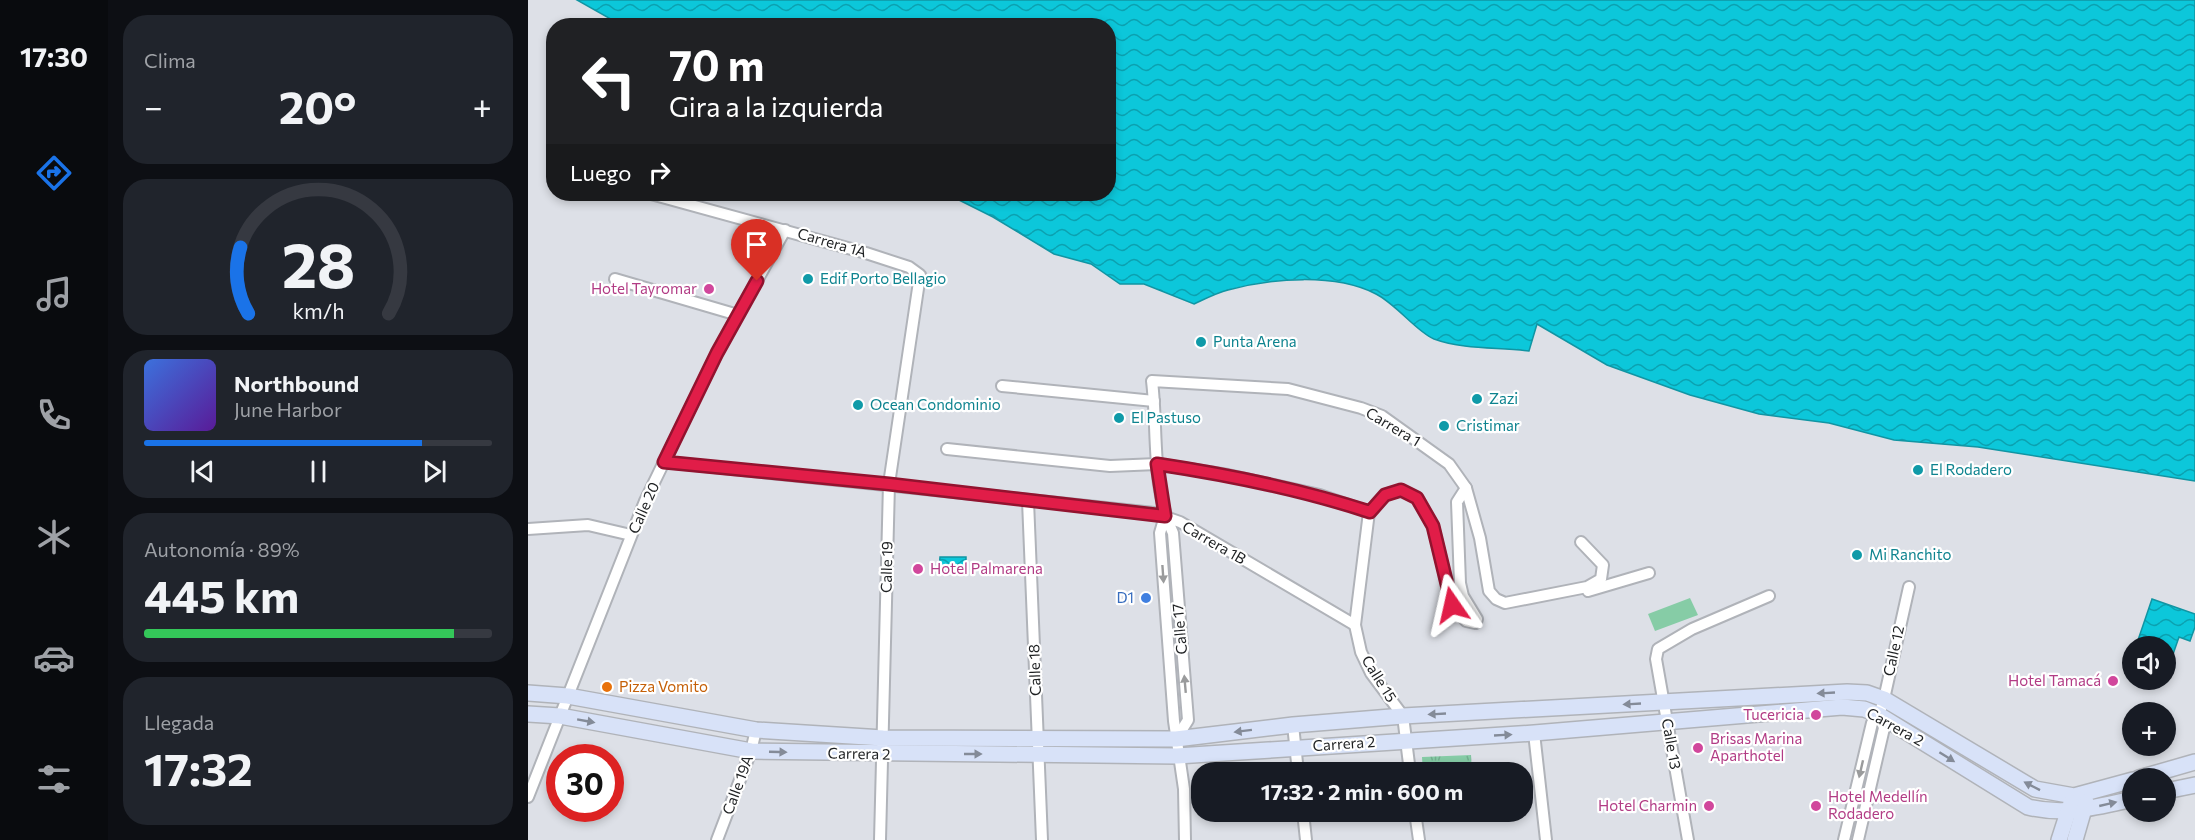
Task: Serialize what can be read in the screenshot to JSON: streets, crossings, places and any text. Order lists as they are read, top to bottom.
{
  "streets": {
    "street": [
      "Carrera 1A",
      "Carrera 1",
      "Calle 20",
      "Carrera 1B",
      "Calle 19",
      "Calle 17",
      "Calle 12",
      "Calle 18",
      "Calle 15",
      "Carrera 2",
      "Calle 13",
      "Calle 19A"
    ]
  },
  "crossings": [
    ["Carrera 1A", "Calle 20"],
    ["Carrera 1A", "Calle 19"],
    ["Carrera 1", "Calle 17"],
    ["Calle 20", "Carrera 1B"],
    ["Calle 20", "Carrera 2"],
    ["Carrera 1B", "Calle 19"],
    ["Carrera 1B", "Calle 17"],
    ["Carrera 1B", "Calle 18"],
    ["Carrera 1B", "Calle 15"],
    ["Calle 19", "Carrera 2"],
    ["Calle 17", "Carrera 2"],
    ["Calle 12", "Carrera 2"],
    ["Calle 18", "Carrera 2"],
    ["Calle 15", "Carrera 2"],
    ["Carrera 2", "Calle 13"],
    ["Carrera 2", "Calle 19A"]
  ],
  "places": [
    "Edif Porto Bellagio",
    "Hotel Tayromar",
    "Punta Arena",
    "Zazi",
    "Ocean Condominio",
    "El Pastuso",
    "Cristimar",
    "El Rodadero",
    "Mi Ranchito",
    "Hotel Palmarena",
    "D1",
    "Hotel Tamacá",
    "Pizza Vomito",
    "Tucericia",
    "Brisas Marina Aparthotel",
    "Hotel Charmin",
    "Hotel Medellín Rodadero"
  ],
  "page": {
    "tabs": "17:30",
    "tile": [
      "Clima",
      ["Autonomía · 89%", "445 km"],
      ["Llegada", "17:32"]
    ],
    "turn": ["70 m", "Gira a la izquierda"],
    "heat": ["−", "20°", "+"],
    "then": "Luego",
    "song": ["Northbound", "June Harbor"],
    "map_buttons": ["+", "−"],
    "limit": "30",
    "trip": "17:32 · 2 min · 600 m",
    "gauge": ["28", "km/h"]
  }
}
